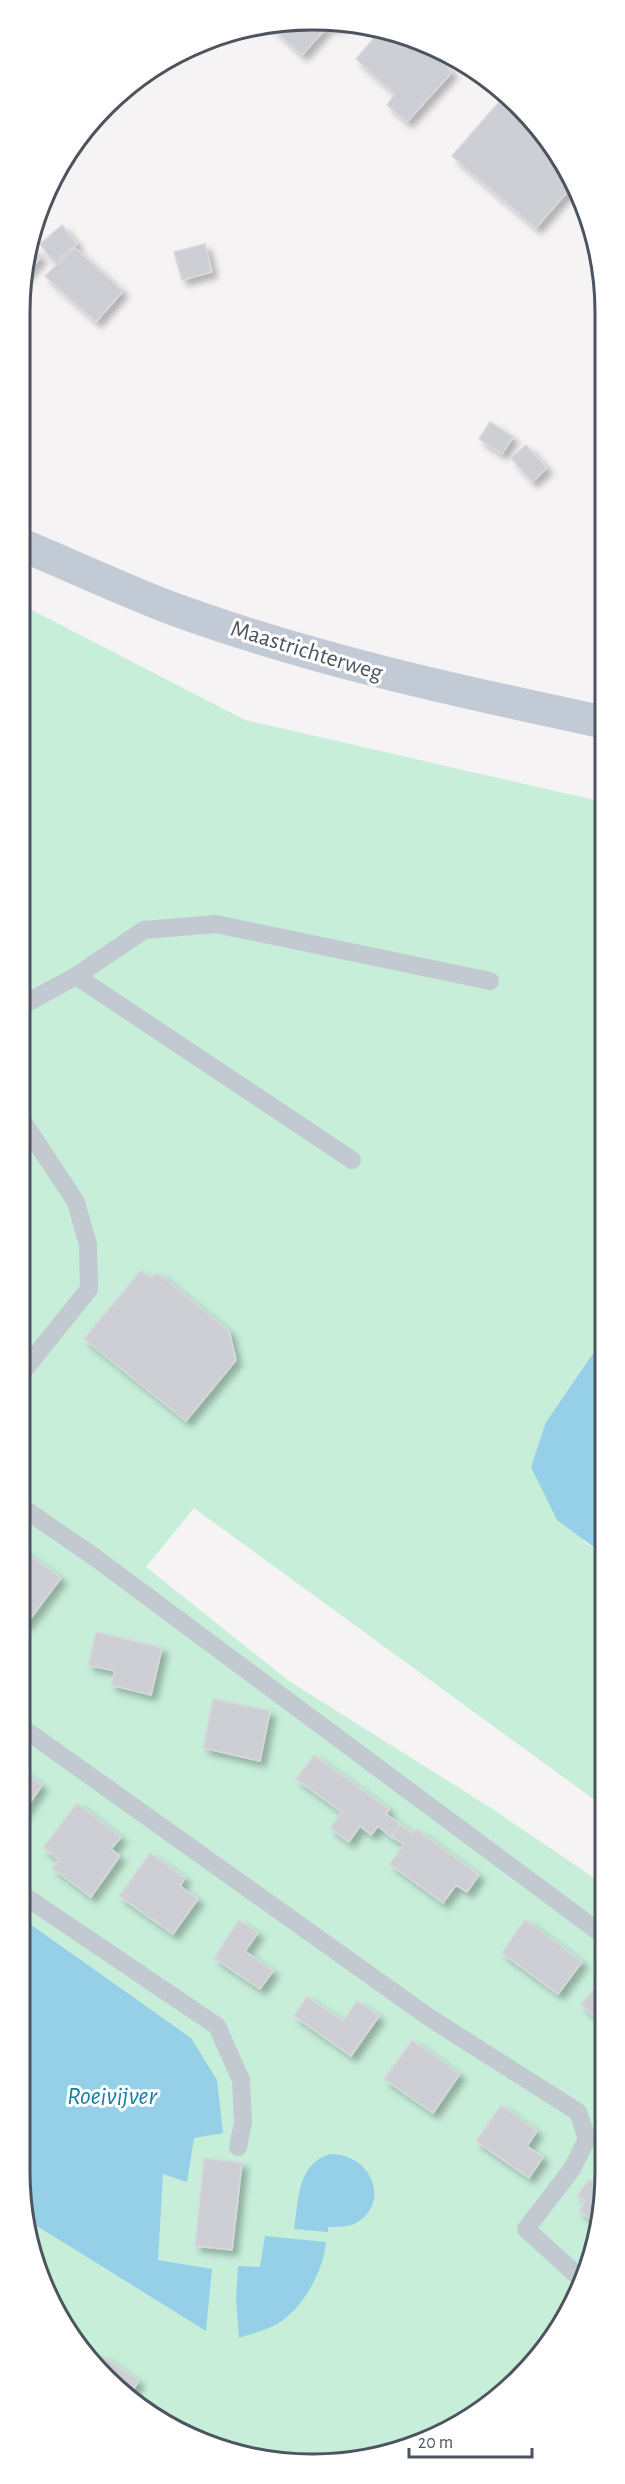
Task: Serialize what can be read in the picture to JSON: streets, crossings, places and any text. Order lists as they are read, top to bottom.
{
  "streets": {
    "main road": ["Maastrichterweg"]
  },
  "water": ["Roeivijver"],
  "scale_bar": "20 m"
}
